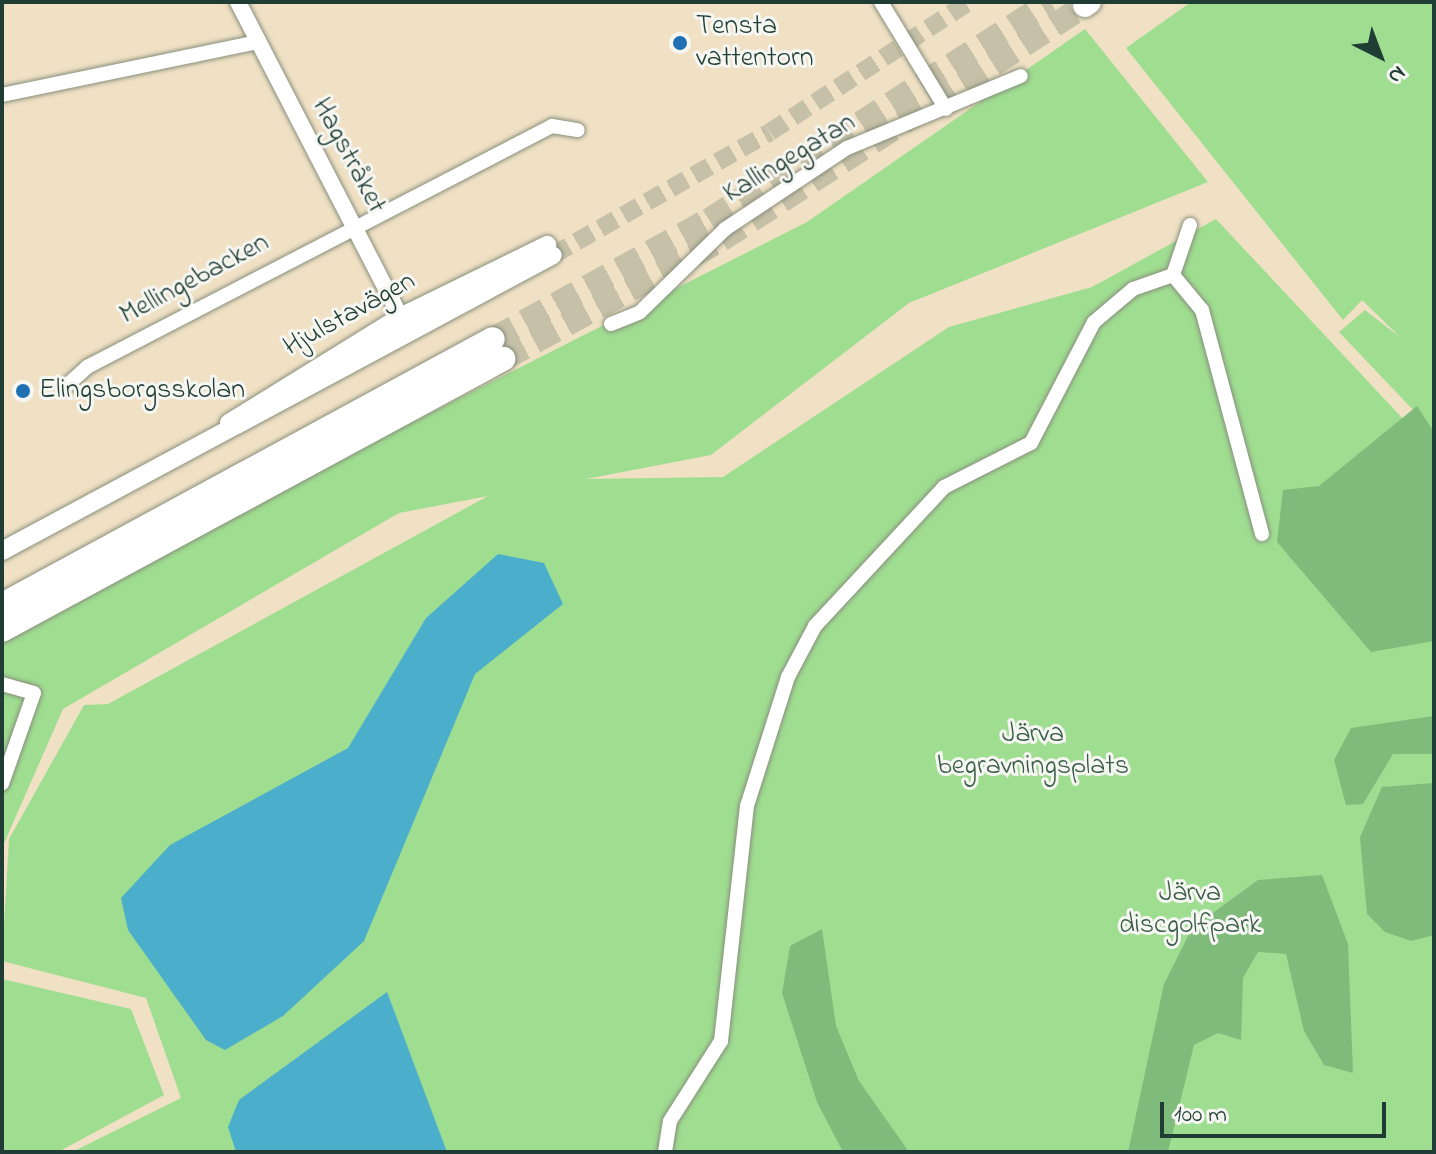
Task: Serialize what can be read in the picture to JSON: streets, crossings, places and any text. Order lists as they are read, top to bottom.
{
  "streets": {
    "main road": ["Hjulstavägen"],
    "street": ["Hagstråket", "Kallingegatan", "Mellingebacken"]
  },
  "crossings": [
    ["Hagstråket", "Mellingebacken"],
    ["Hagstråket", "Hjulstavägen"]
  ],
  "parks": ["Järva begravningsplats", "Järva discgolfpark"],
  "places": ["Tensta vattentorn", "Elingsborgsskolan"],
  "scale_bar": "100 m",
  "north": "bottom right"
}
